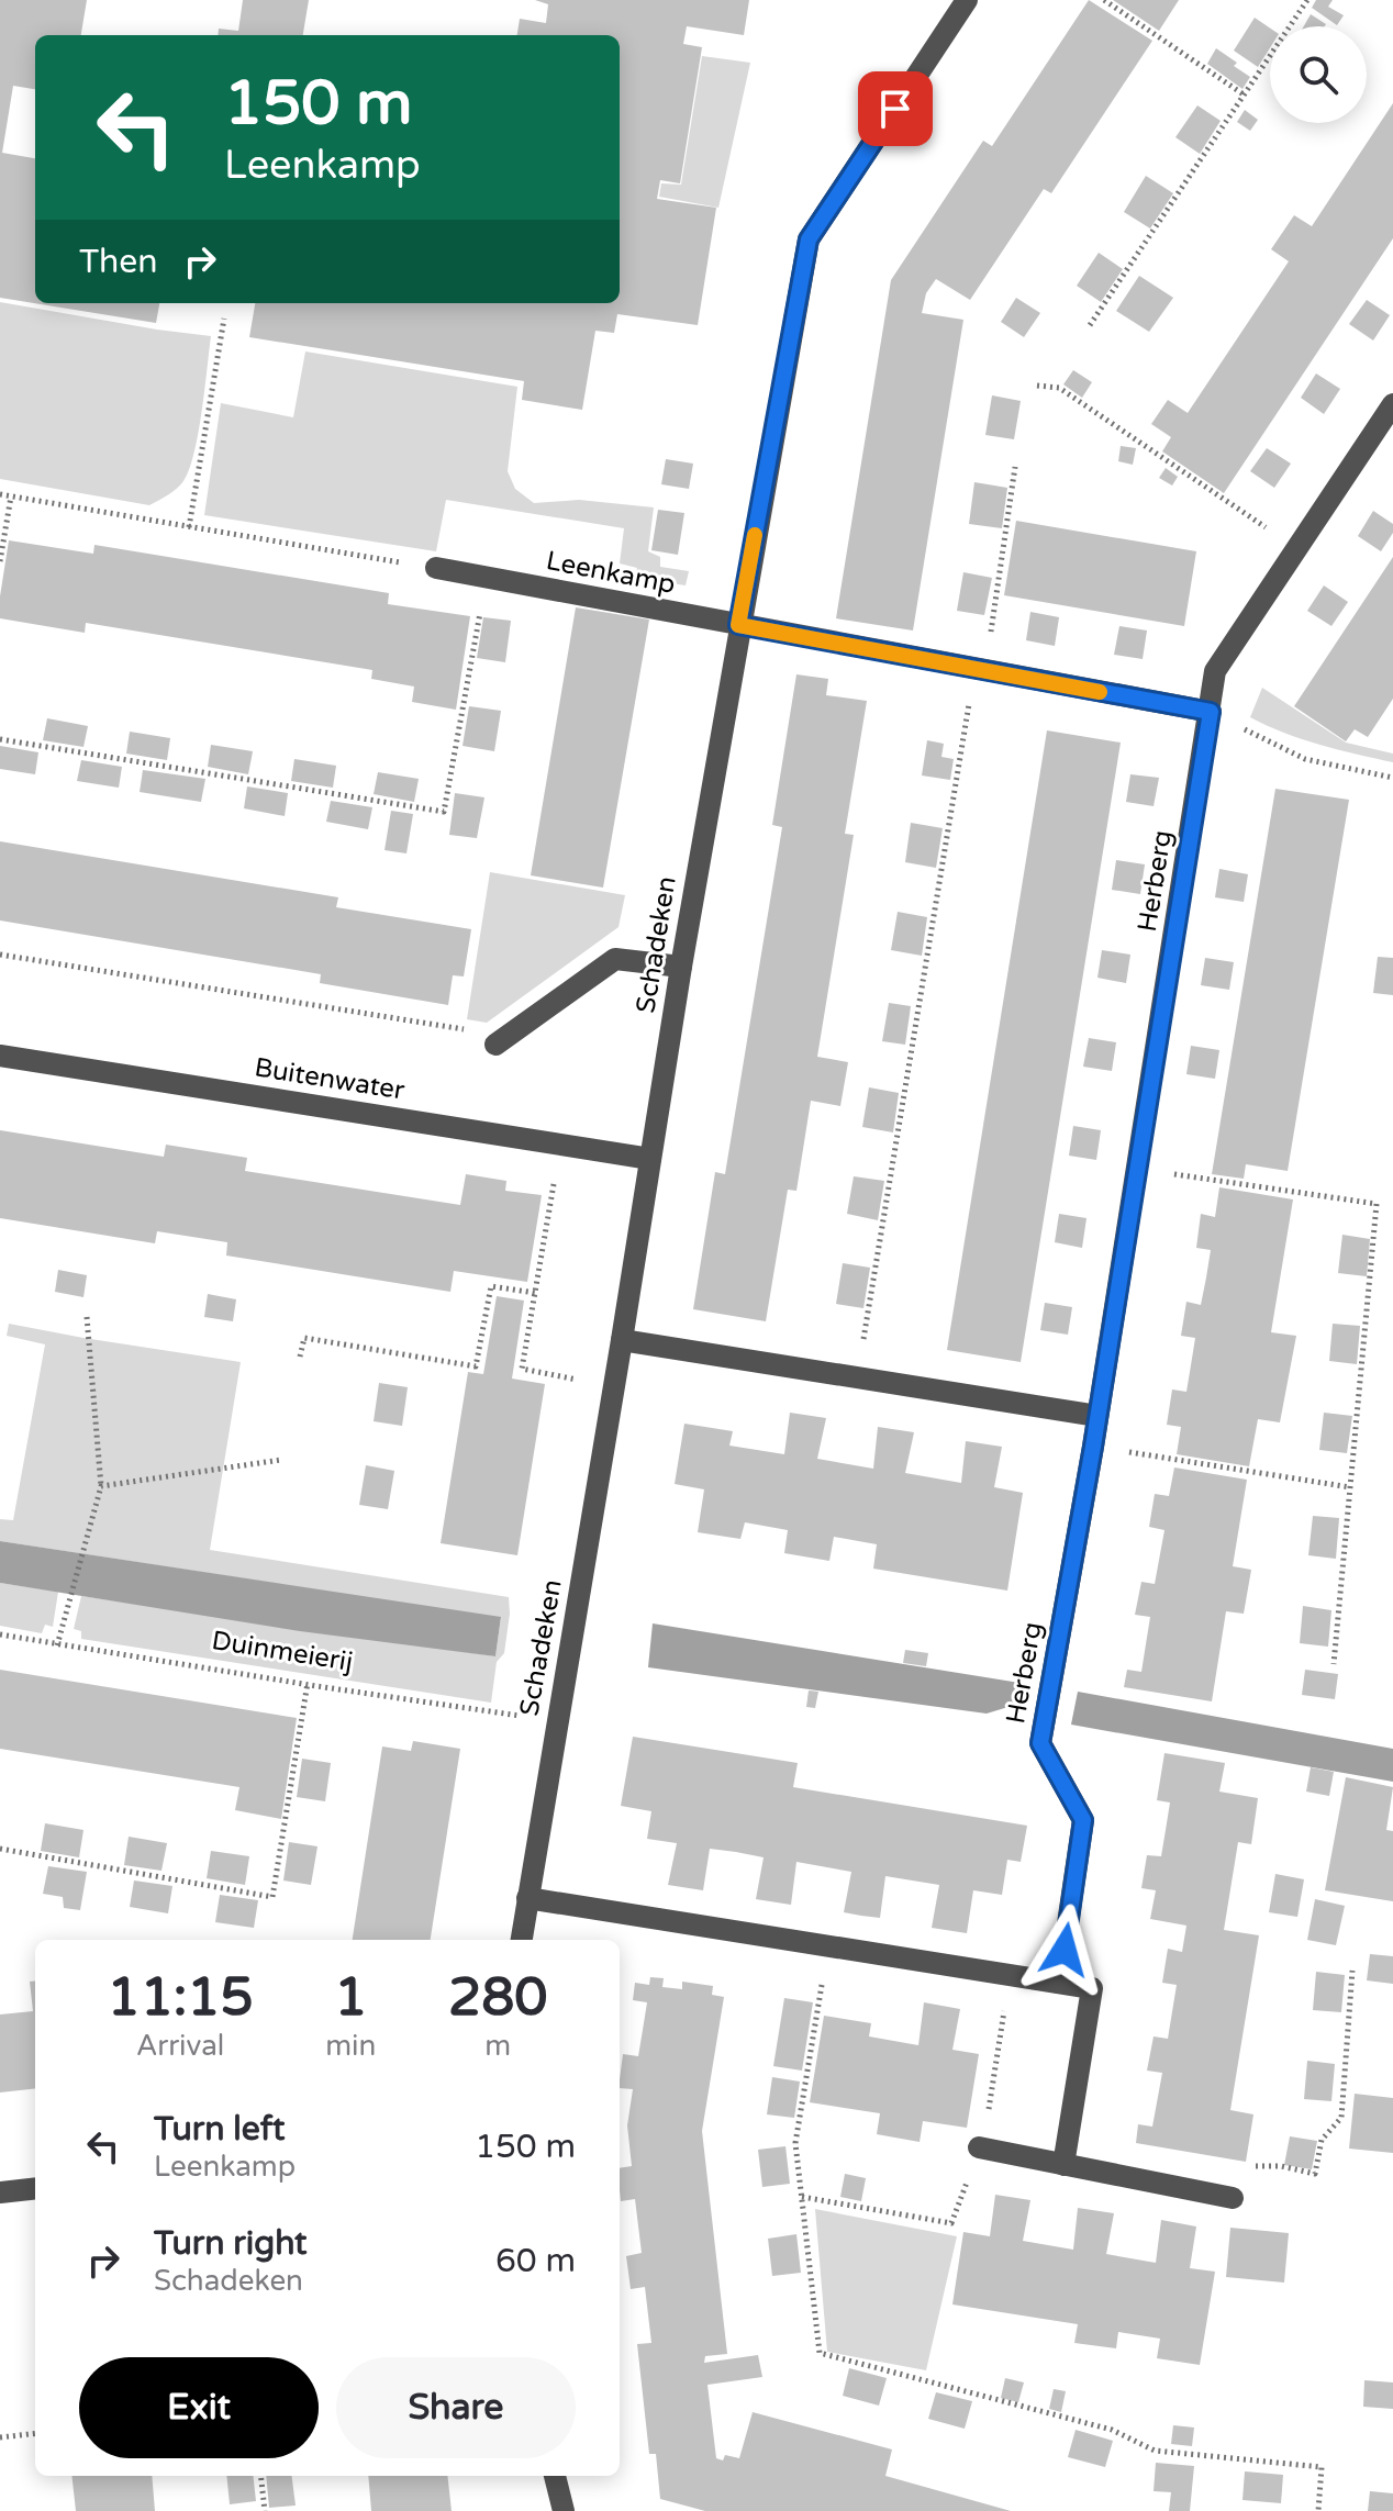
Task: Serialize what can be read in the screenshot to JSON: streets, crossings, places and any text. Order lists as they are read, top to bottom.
{
  "streets": {
    "street": [
      "Leenkamp",
      "Herberg",
      "Schadeken",
      "Buitenwater"
    ],
    "path": ["Duinmeierij"]
  },
  "crossings": [
    ["Leenkamp", "Herberg"],
    ["Leenkamp", "Schadeken"],
    ["Schadeken", "Buitenwater"],
    ["Schadeken", "Duinmeierij"]
  ],
  "page": {
    "turn": ["150 m", "Leenkamp"],
    "then": "Then",
    "eta": [
      "11:15",
      "Arrival",
      "1",
      "min",
      "280",
      "m"
    ],
    "list": [
      {
        "name": "Turn left",
        "note": "Leenkamp",
        "value": "150 m"
      },
      {
        "name": "Turn right",
        "note": "Schadeken",
        "value": "60 m"
      }
    ],
    "buttons": ["Exit", "Share"]
  }
}
